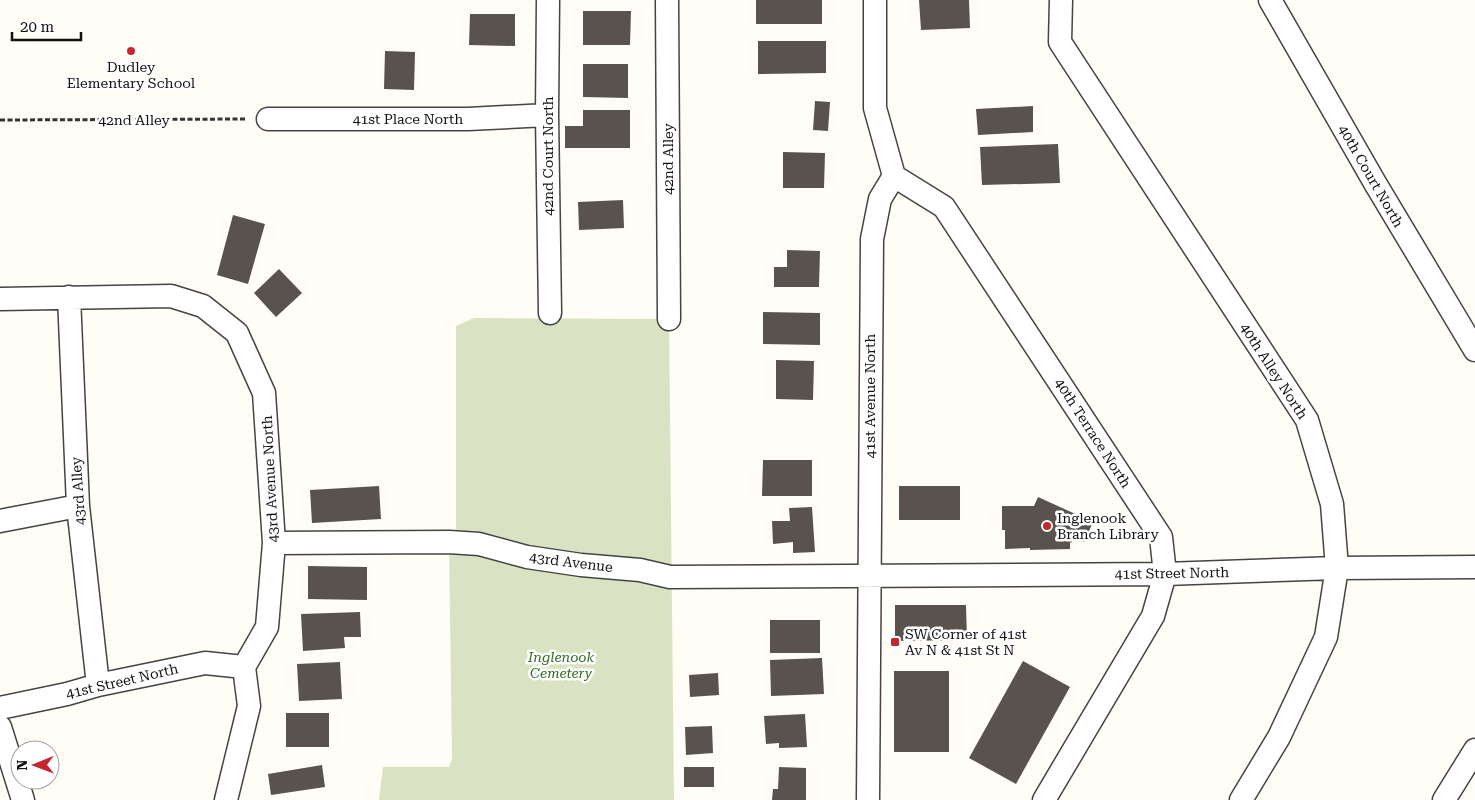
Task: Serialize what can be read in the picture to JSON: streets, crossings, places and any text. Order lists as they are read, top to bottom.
{
  "streets": {
    "street": [
      "41st Place North",
      "42nd Alley",
      "42nd Court North",
      "40th Court North",
      "40th Alley North",
      "41st Avenue North",
      "40th Terrace North",
      "43rd Avenue North",
      "43rd Alley",
      "43rd Avenue",
      "41st Street North"
    ]
  },
  "crossings": [
    ["41st Place North", "42nd Alley"],
    ["41st Place North", "42nd Court North"],
    ["40th Alley North", "41st Street North"],
    ["41st Avenue North", "40th Terrace North"],
    ["41st Avenue North", "43rd Avenue"],
    ["41st Avenue North", "41st Street North"],
    ["40th Terrace North", "41st Street North"],
    ["43rd Avenue North", "43rd Alley"],
    ["43rd Avenue North", "43rd Avenue"],
    ["43rd Avenue North", "41st Street North"],
    ["43rd Alley", "41st Street North"],
    ["43rd Avenue", "41st Street North"]
  ],
  "parks": ["Inglenook Cemetery"],
  "places": {
    "other": ["Dudley Elementary School", "Inglenook Branch Library"],
    "transit": ["SW Corner of 41st Av N & 41st St N"]
  },
  "scale_bar": "20 m",
  "north": "left"
}
